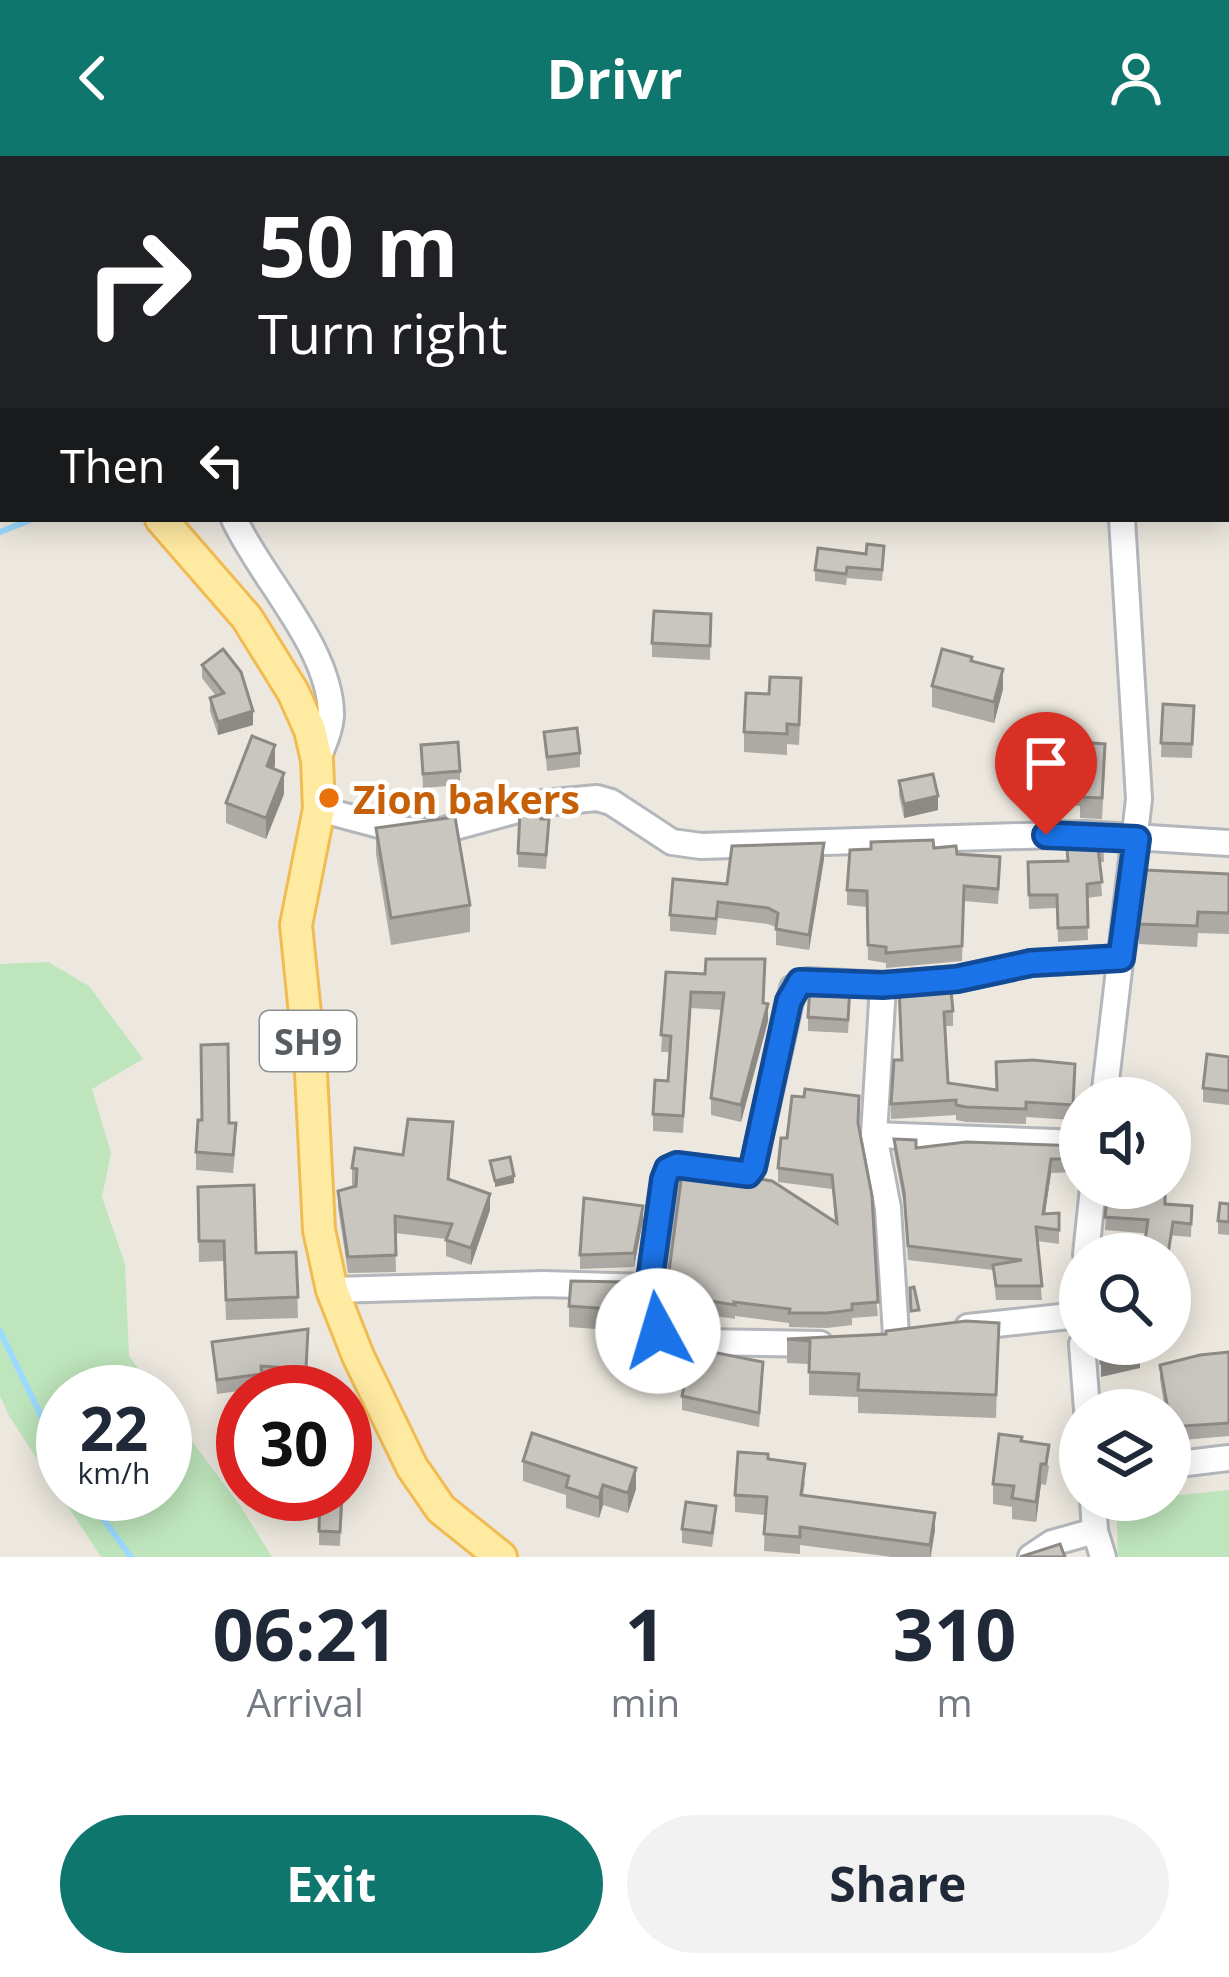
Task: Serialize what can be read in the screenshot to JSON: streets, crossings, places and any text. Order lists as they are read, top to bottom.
{
  "streets": {
    "main road": ["SH9"]
  },
  "places": ["Zion bakers"],
  "page": {
    "header": "Drivr",
    "turn": ["50 m", "Turn right"],
    "then": "Then",
    "speed": "22 km/h",
    "limit": "30",
    "eta": [
      "06:21",
      "Arrival",
      "1",
      "min",
      "310",
      "m"
    ],
    "buttons": ["Exit", "Share"]
  }
}
